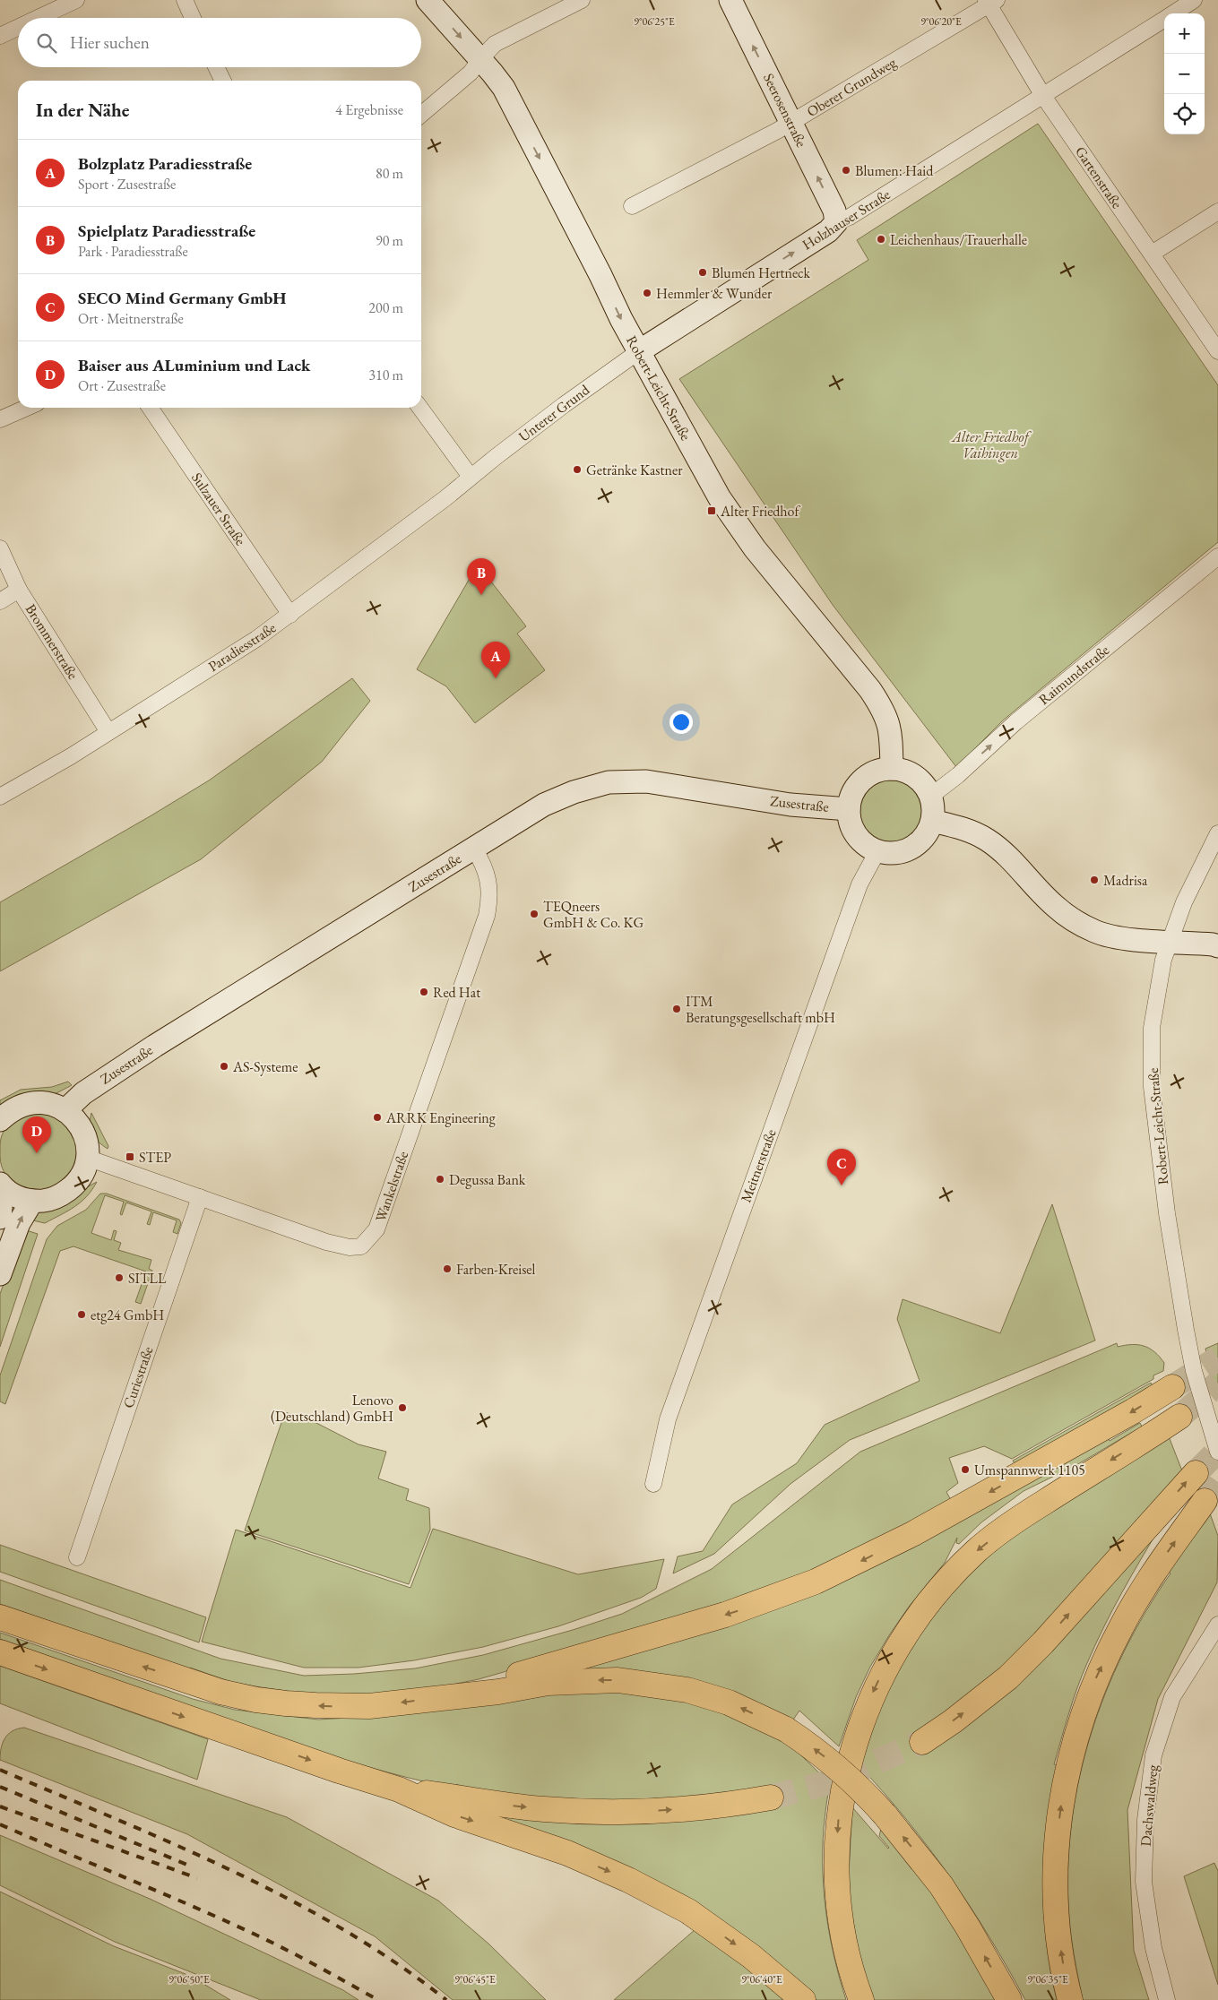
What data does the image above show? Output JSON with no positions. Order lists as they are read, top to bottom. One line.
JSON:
{"streets":{"street":["Oberer Grundweg","Seerosenstraße","Gartenstraße","Holzhauser Straße","Robert-Leicht-Straße","Unterer Grund","Sulzauer Straße","Brommerstraße","Paradiesstraße","Raimundstraße","Zusestraße","Meitnerstraße","Wankelstraße","Curiestraße","Dachswaldweg"]},"crossings":[["Oberer Grundweg","Seerosenstraße"],["Oberer Grundweg","Gartenstraße"],["Seerosenstraße","Holzhauser Straße"],["Gartenstraße","Holzhauser Straße"],["Holzhauser Straße","Robert-Leicht-Straße"],["Holzhauser Straße","Unterer Grund"],["Robert-Leicht-Straße","Unterer Grund"],["Robert-Leicht-Straße","Raimundstraße"],["Robert-Leicht-Straße","Zusestraße"],["Robert-Leicht-Straße","Meitnerstraße"],["Unterer Grund","Paradiesstraße"],["Sulzauer Straße","Paradiesstraße"],["Brommerstraße","Paradiesstraße"],["Raimundstraße","Zusestraße"],["Raimundstraße","Meitnerstraße"],["Zusestraße","Meitnerstraße"],["Zusestraße","Wankelstraße"],["Wankelstraße","Curiestraße"]],"one_way":["Seerosenstraße","Holzhauser Straße","Raimundstraße"],"parks":["Alter Friedhof Vaihingen"],"places":{"other":["Blumen: Haid","Leichenhaus/Trauerhalle","Blumen Hertneck","Hemmler & Wunder","Getränke Kastner","Madrisa","TEQneers GmbH & Co. KG","Red Hat","ITM Beratungsgesellschaft mbH","AS-Systeme","ARRK Engineering","Degussa Bank","Farben-Kreisel","SITLL","etg24 GmbH","Lenovo (Deutschland) GmbH","Umspannwerk 1105"],"transit":["Alter Friedhof","STEP"]},"page":{"map_buttons":["+","−"],"search":"Hier suchen","heading":["In der Nähe","4 Ergebnisse"],"list":[{"mark":"A","name":"Bolzplatz Paradiesstraße","note":"Sport · Zusestraße","value":"80 m"},{"mark":"B","name":"Spielplatz Paradiesstraße","note":"Park · Paradiesstraße","value":"90 m"},{"mark":"C","name":"SECO Mind Germany GmbH","note":"Ort · Meitnerstraße","value":"200 m"},{"mark":"D","name":"Baiser aus ALuminium und Lack","note":"Ort · Zusestraße","value":"310 m"}],"pins":["B","A","D","C"]},"coordinates":["9°06'25\"E","9°06'20\"E","9°06'50\"E","9°06'45\"E","9°06'40\"E","9°06'35\"E"]}
